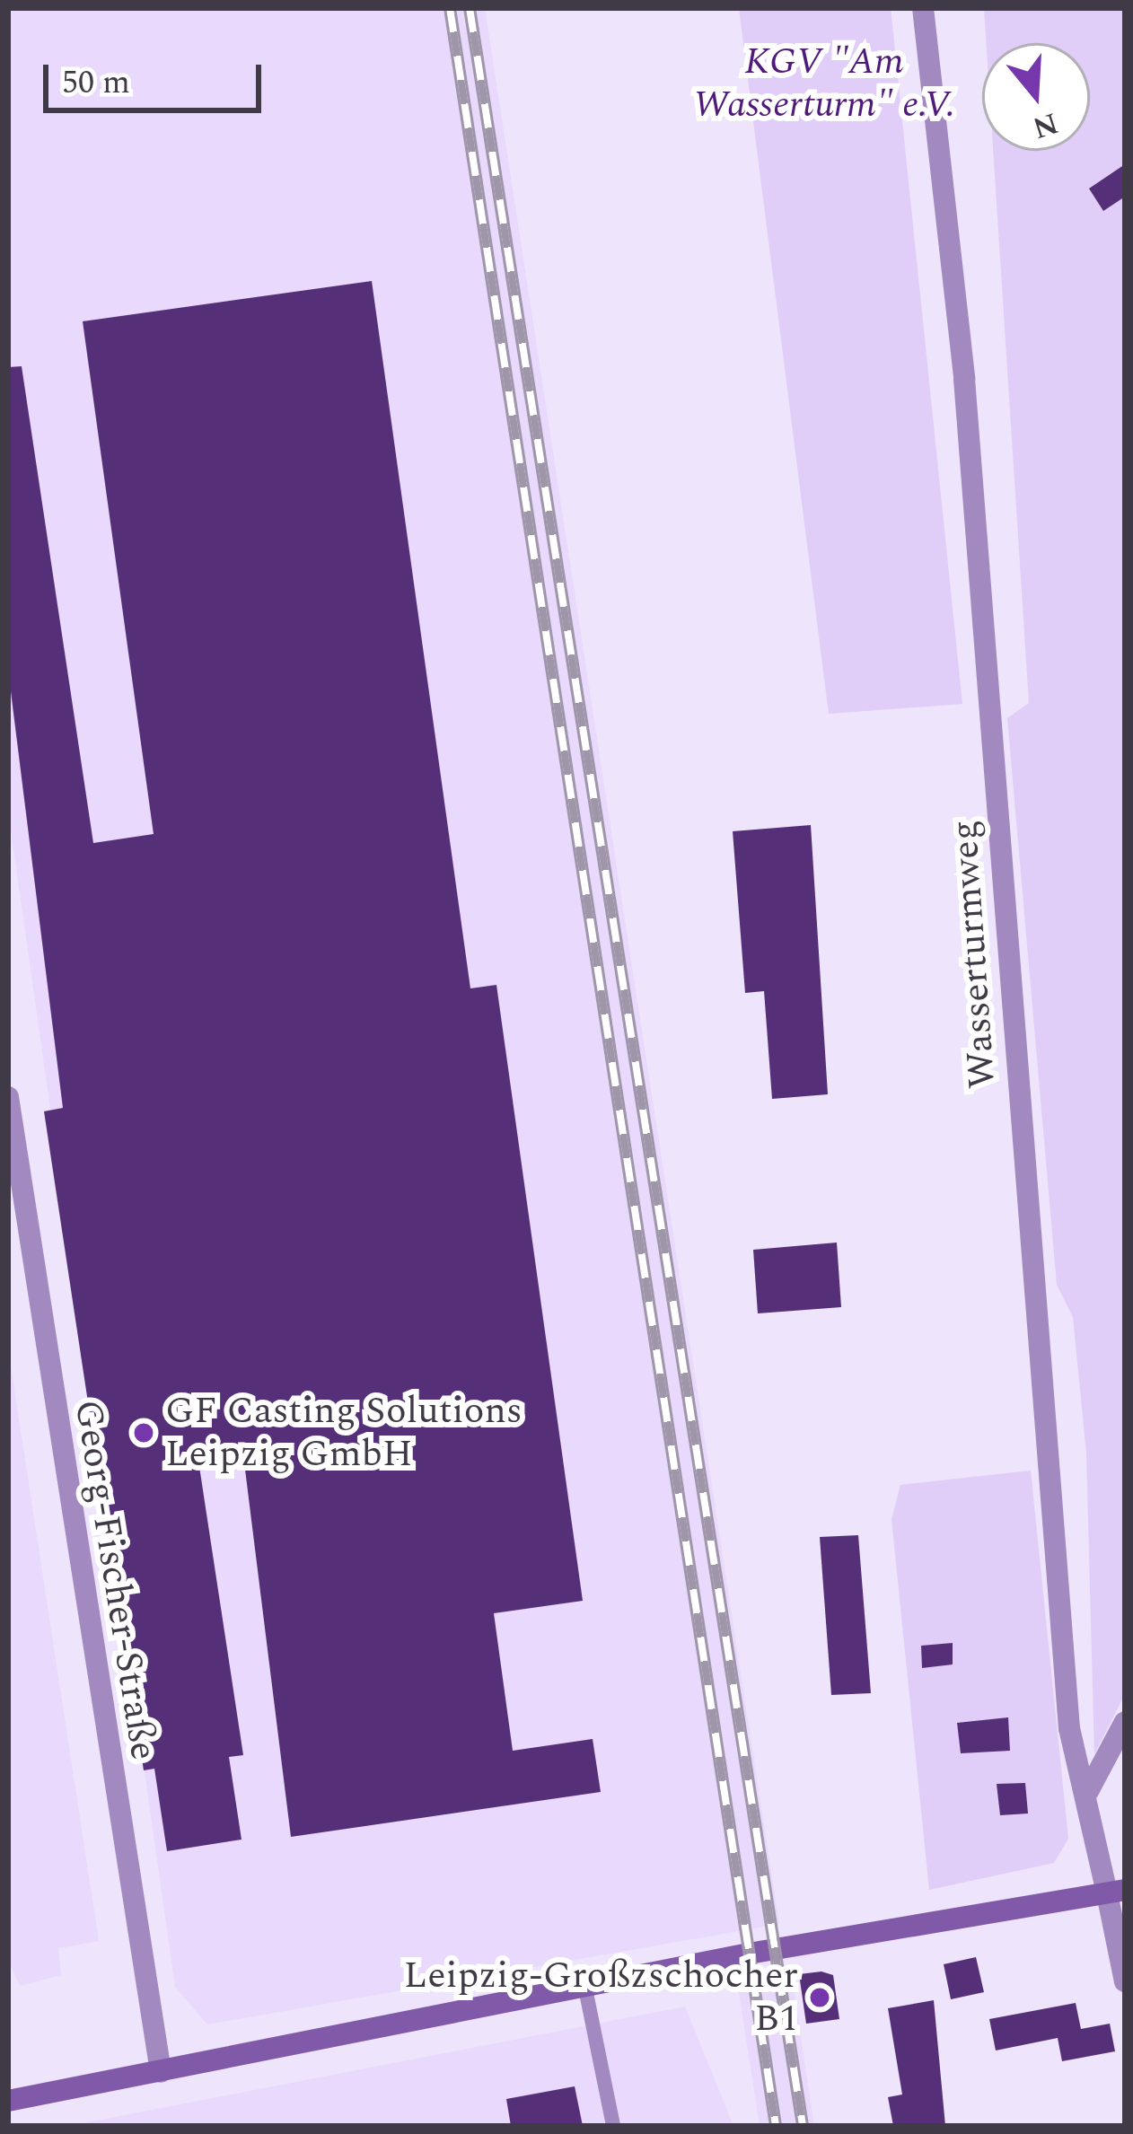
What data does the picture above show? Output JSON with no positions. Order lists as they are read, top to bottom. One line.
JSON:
{"streets":{"street":["Wasserturmweg","Georg-Fischer-Straße"]},"parks":["KGV \"Am Wasserturm\" e.V."],"places":["GF Casting Solutions Leipzig GmbH","Leipzig-Großzschocher B1"],"scale_bar":"50 m","north":"bottom"}
